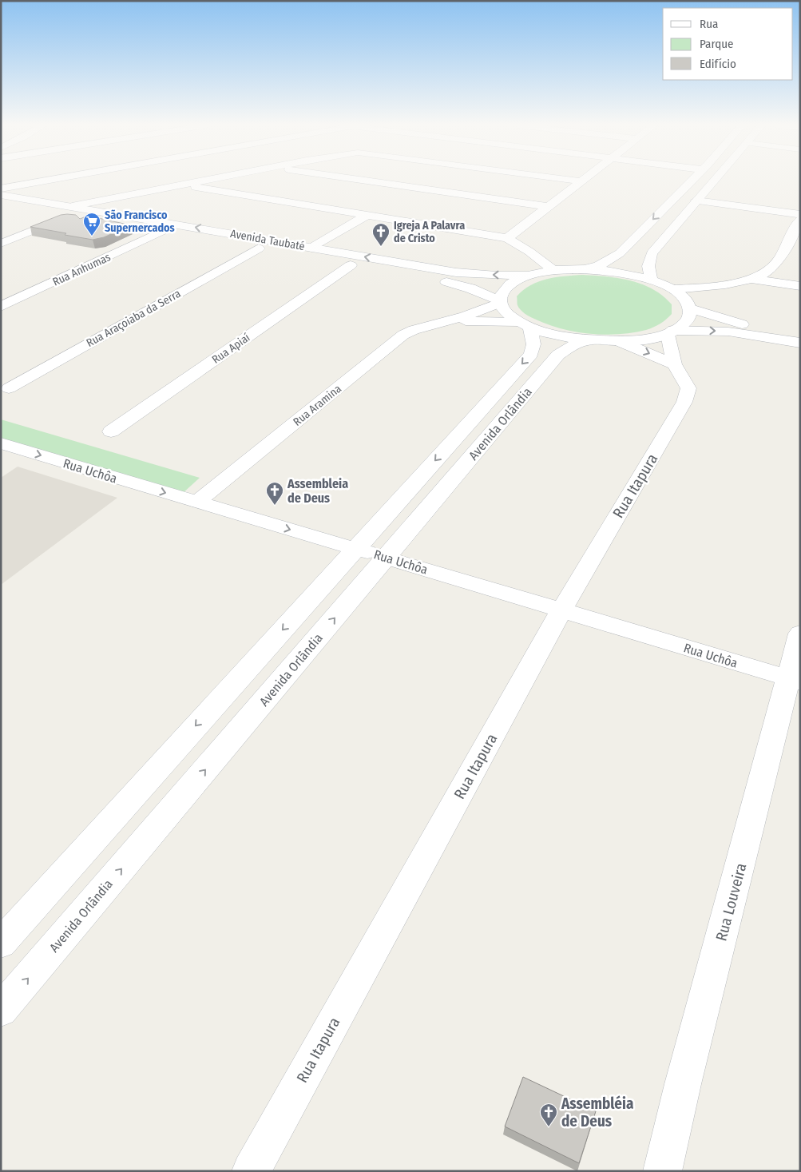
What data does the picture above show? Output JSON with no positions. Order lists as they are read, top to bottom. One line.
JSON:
{"streets":{"street":["Avenida Taubaté","Rua Anhumas","Rua Araçoiaba da Serra","Rua Apiaí","Rua Aramina","Avenida Orlândia","Rua Uchôa","Rua Itapura","Rua Louveira"]},"crossings":[["Avenida Taubaté","Rua Anhumas"],["Avenida Taubaté","Rua Araçoiaba da Serra"],["Avenida Taubaté","Rua Apiaí"],["Avenida Taubaté","Rua Aramina"],["Rua Aramina","Avenida Orlândia"],["Rua Aramina","Rua Uchôa"],["Avenida Orlândia","Rua Uchôa"],["Rua Uchôa","Rua Itapura"],["Rua Uchôa","Rua Louveira"]],"one_way":["Rua Uchôa"],"places":{"supermarket":["São Francisco Supernercados"],"church":["Igreja A Palavra de Cristo","Assembleia de Deus","Assembléia de Deus"]},"legend":["Rua","Parque","Edifício"]}
